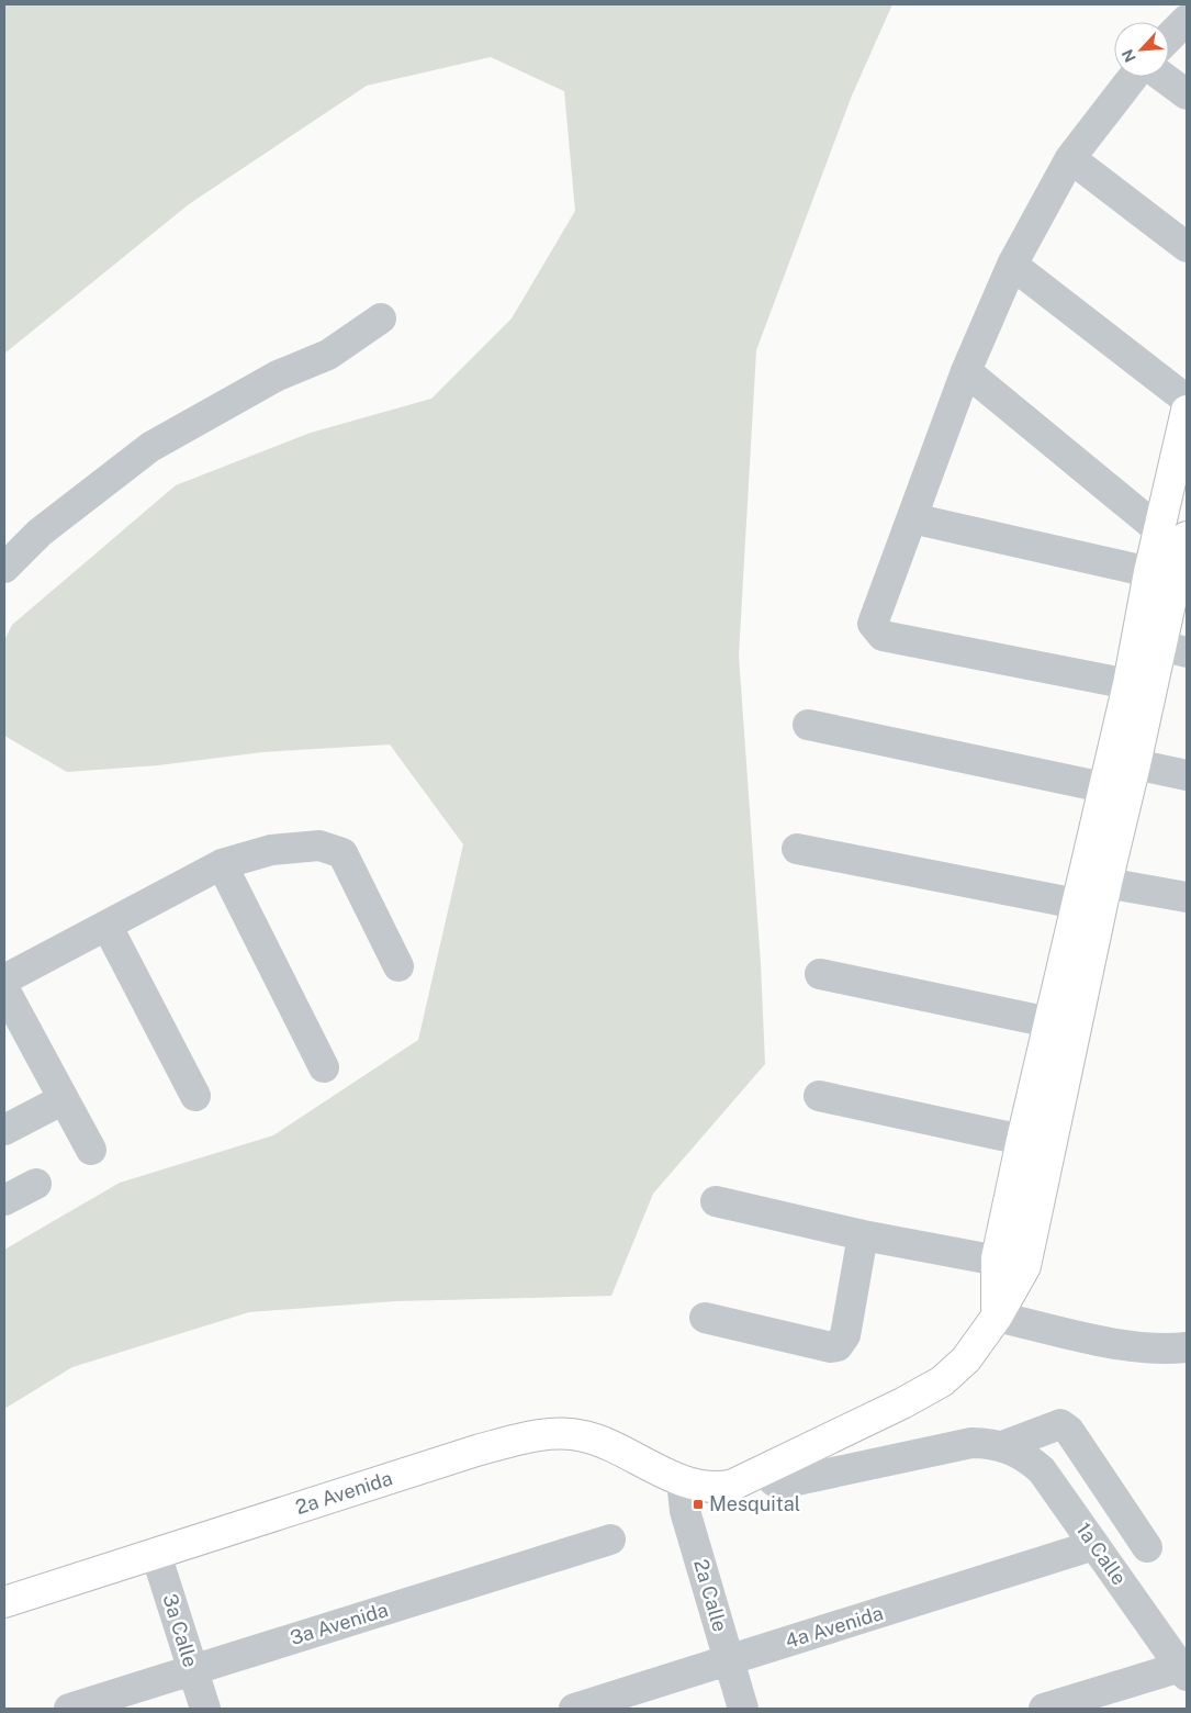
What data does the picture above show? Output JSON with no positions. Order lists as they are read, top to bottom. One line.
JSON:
{"streets":{"main road":["2a Avenida"],"street":["1a Calle","2a Calle","3a Avenida","4a Avenida","3a Calle"]},"crossings":[["2a Avenida","2a Calle"],["2a Avenida","3a Calle"],["1a Calle","4a Avenida"],["2a Calle","4a Avenida"],["3a Avenida","3a Calle"]],"places":{"transit":["Mesquital"]},"north":"bottom left"}
